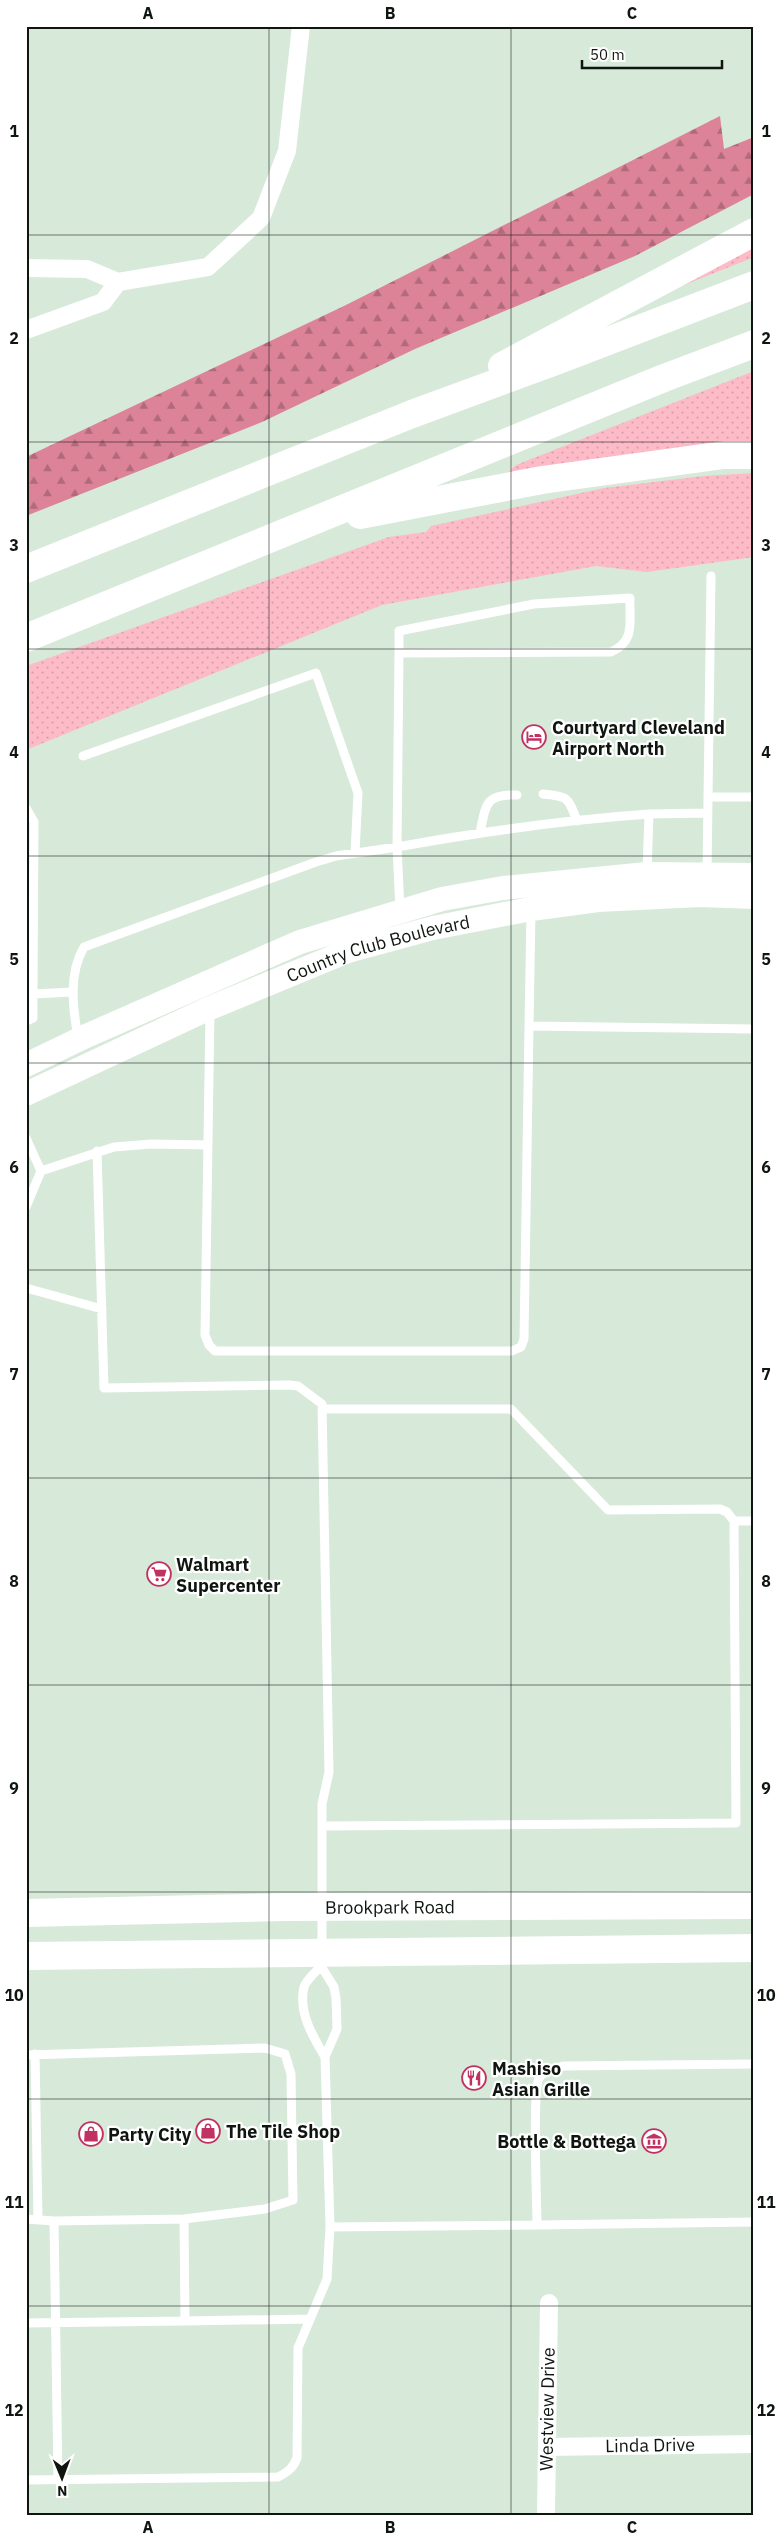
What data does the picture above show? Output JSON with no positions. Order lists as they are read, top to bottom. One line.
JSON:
{"streets":{"main road":["Brookpark Road"],"street":["Country Club Boulevard","Westview Drive","Linda Drive"]},"crossings":[["Westview Drive","Linda Drive"]],"places":{"hotel":["Courtyard Cleveland Airport North"],"supermarket":["Walmart Supercenter"],"restaurant":["Mashiso Asian Grille"],"shop":["The Tile Shop","Party City"],"museum":["Bottle & Bottega"]},"scale_bar":"50 m","north":"bottom","grid":{"columns":["A","B","C"],"rows":["1","2","3","4","5","6","7","8","9","10","11","12"]}}
